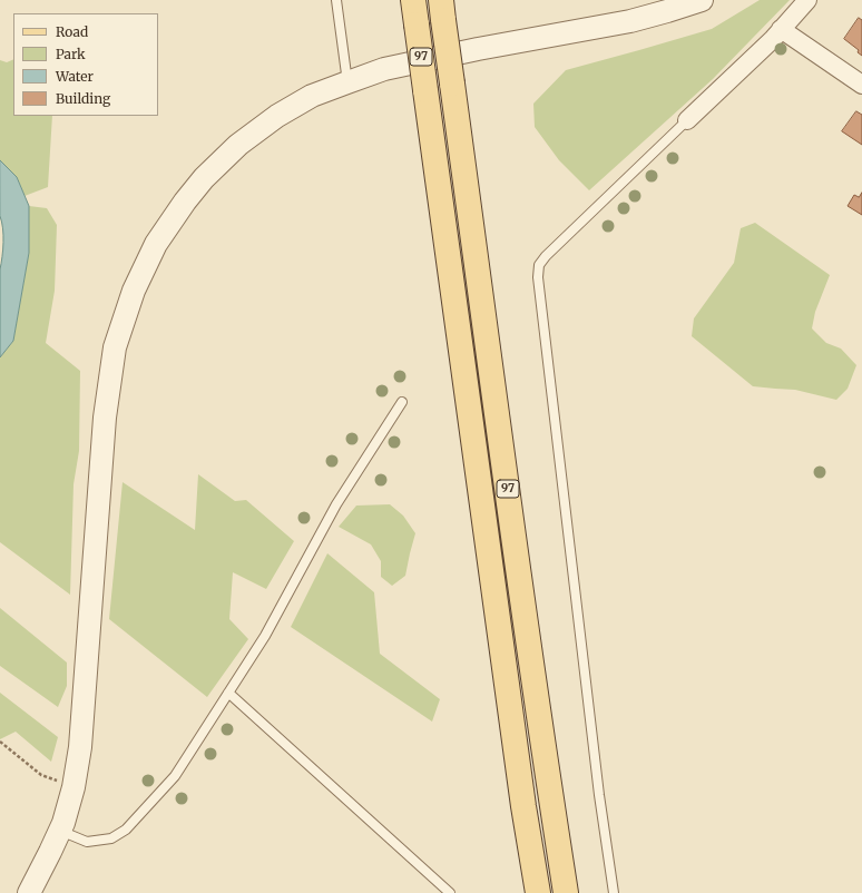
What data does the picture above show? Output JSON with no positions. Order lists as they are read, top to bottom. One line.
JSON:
{"streets":{"main road":["97"]},"legend":["Road","Park","Water","Building"]}
